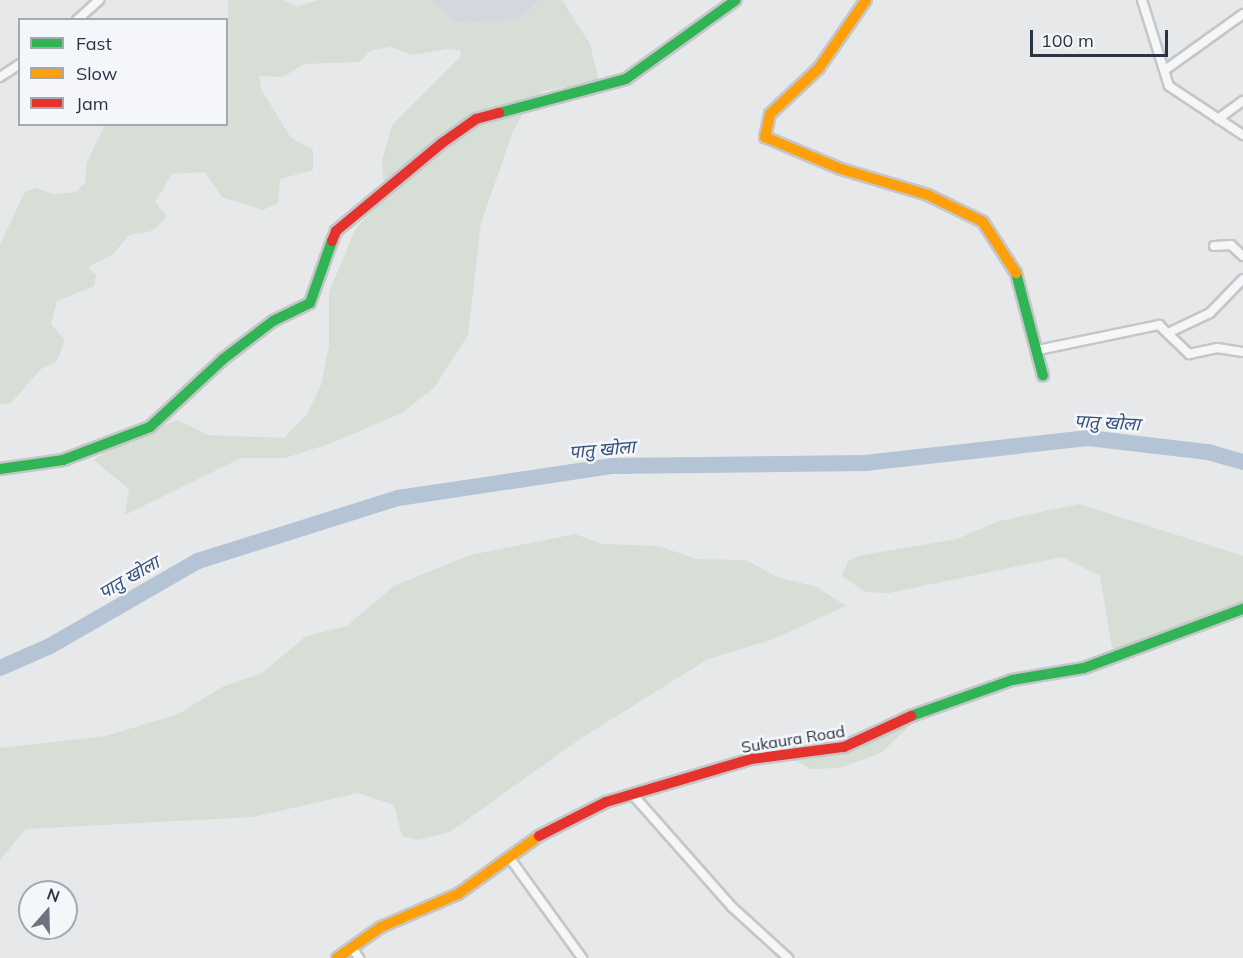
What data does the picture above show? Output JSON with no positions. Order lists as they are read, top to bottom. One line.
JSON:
{"streets":{"street":["Sukaura Road"]},"water":["पातु खोला"],"legend":["Fast","Slow","Jam"],"scale_bar":"100 m","north":"top"}
